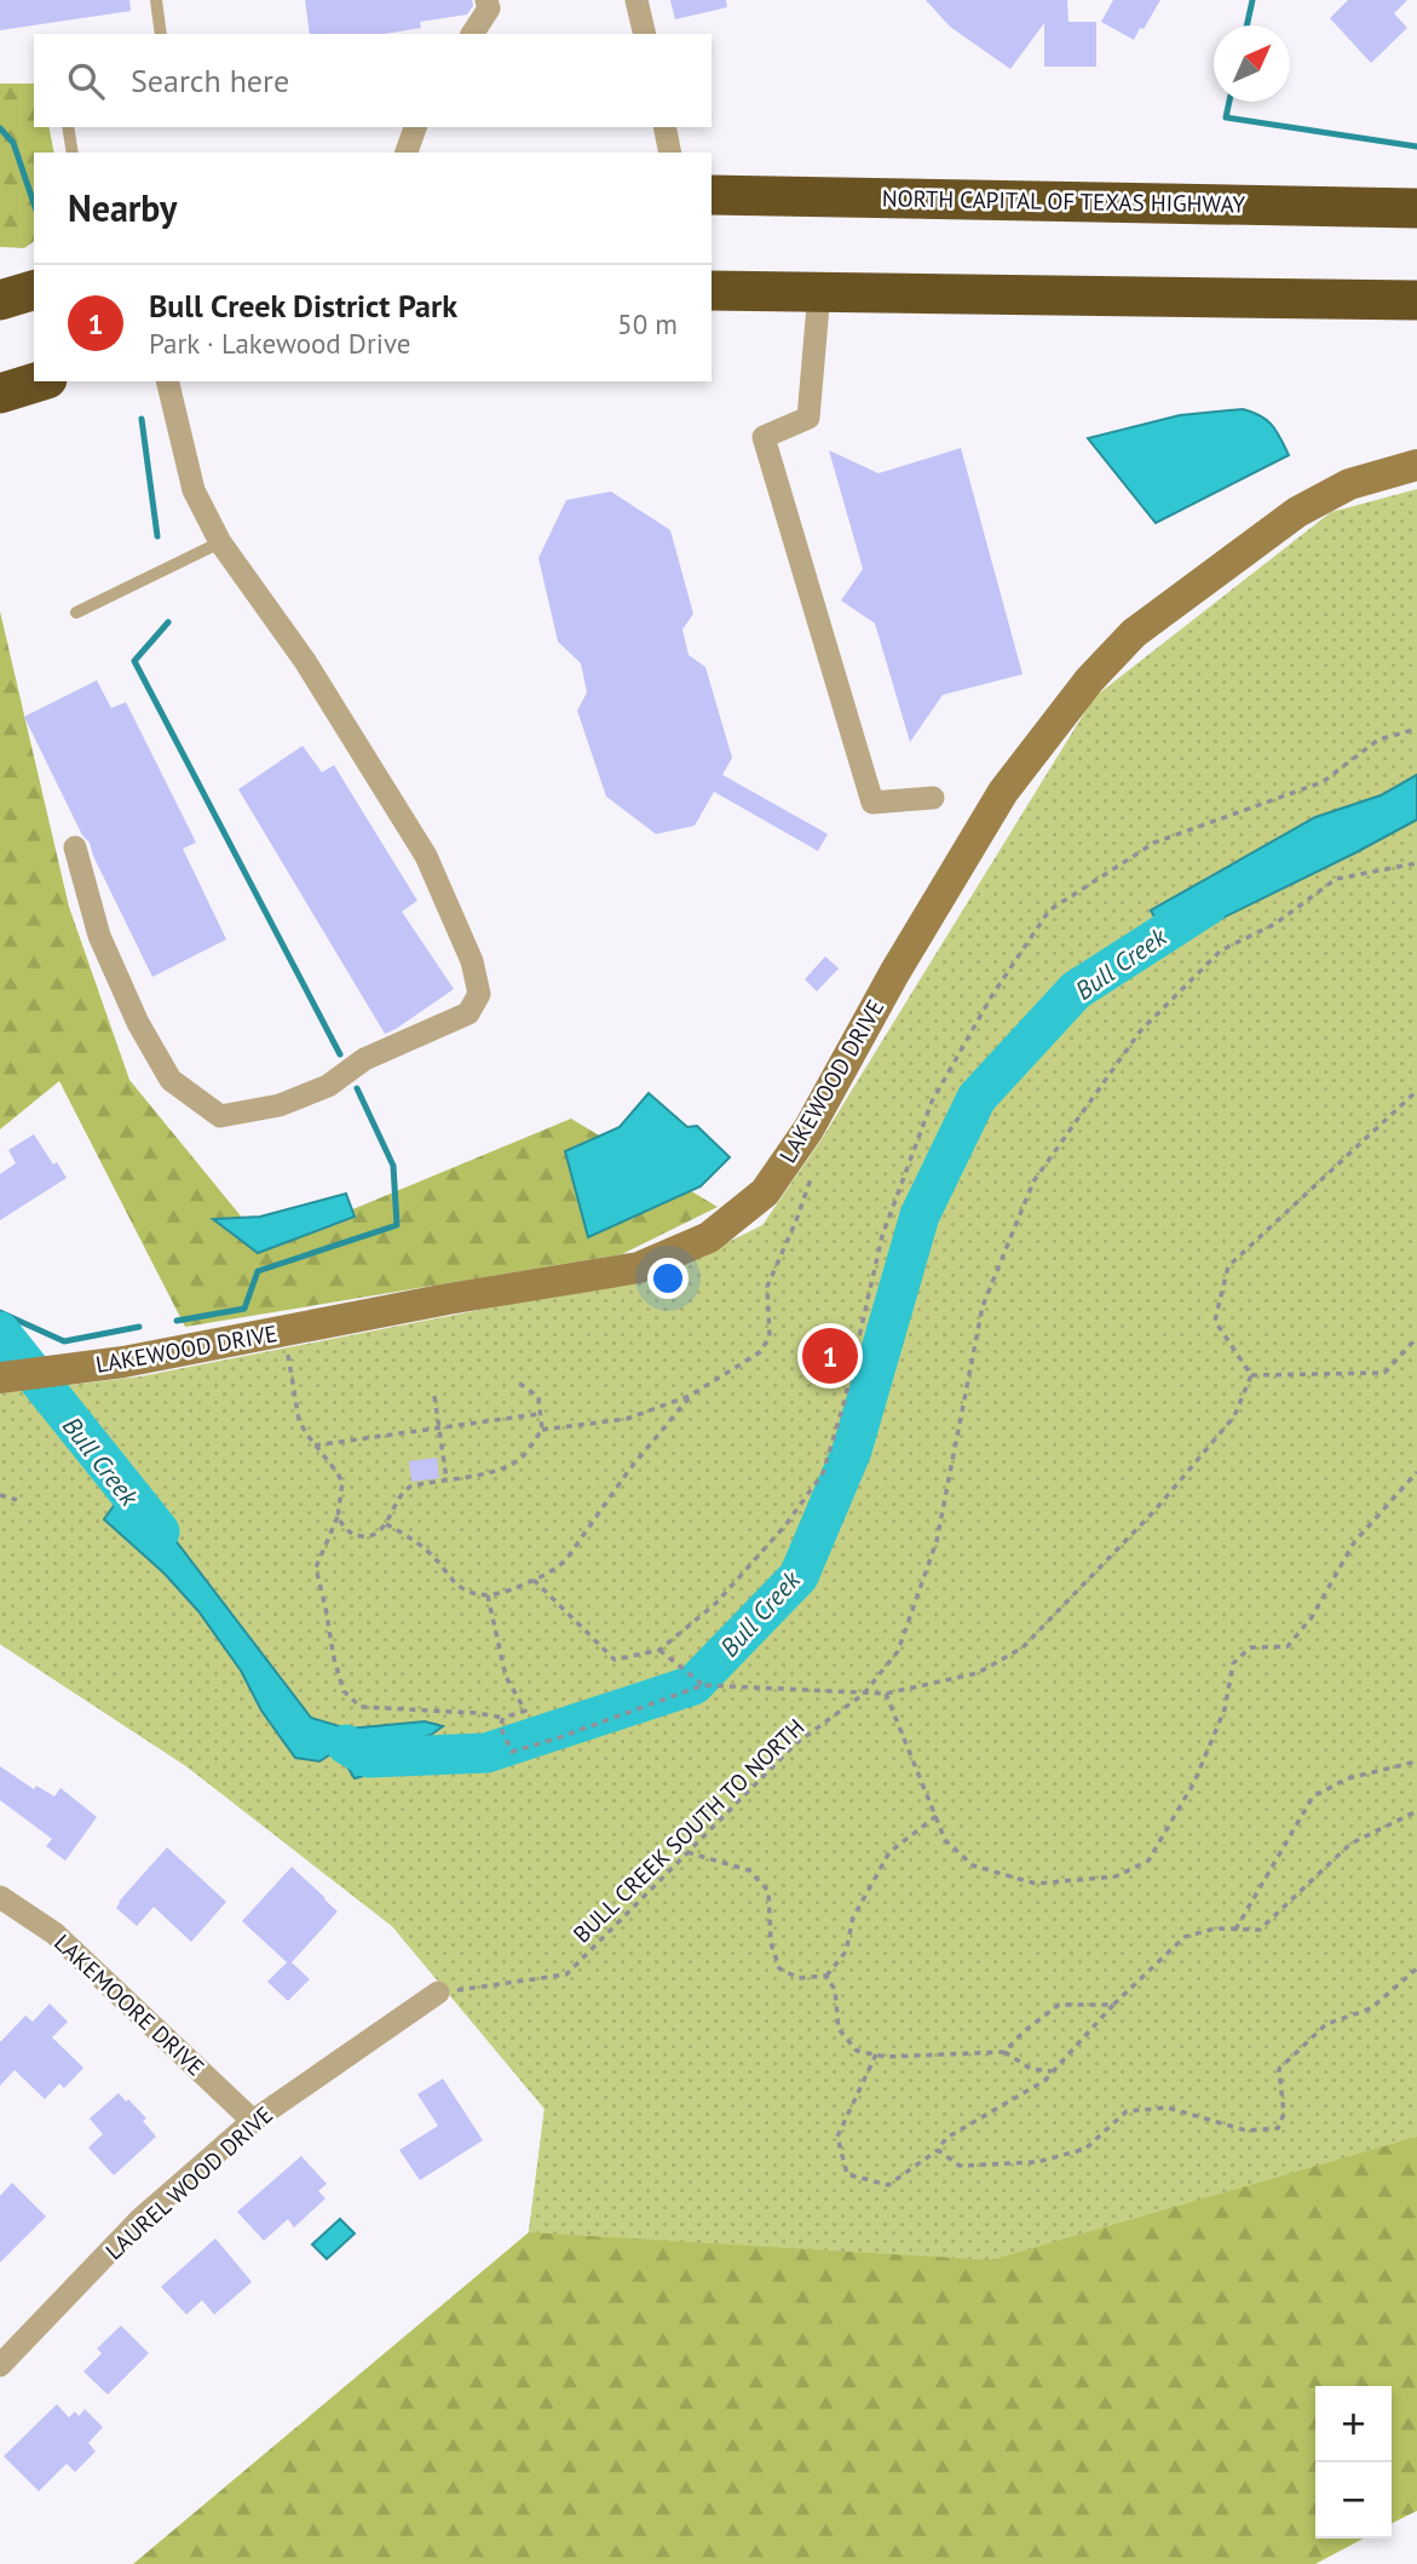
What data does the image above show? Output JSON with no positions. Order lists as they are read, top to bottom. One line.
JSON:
{"streets":{"highway":["NORTH CAPITAL OF TEXAS HIGHWAY"],"street":["LAKEWOOD DRIVE","LAKEMOORE DRIVE","LAUREL WOOD DRIVE"],"path":["BULL CREEK SOUTH TO NORTH"]},"crossings":[["BULL CREEK SOUTH TO NORTH","LAUREL WOOD DRIVE"],["LAKEMOORE DRIVE","LAUREL WOOD DRIVE"]],"water":["Bull Creek"],"north":"top right","page":{"search":"Search here","heading":"Nearby","list":[{"mark":"1","name":"Bull Creek District Park","note":"Park · Lakewood Drive","value":"50 m"}],"pins":"1","map_buttons":["+","−"]}}
